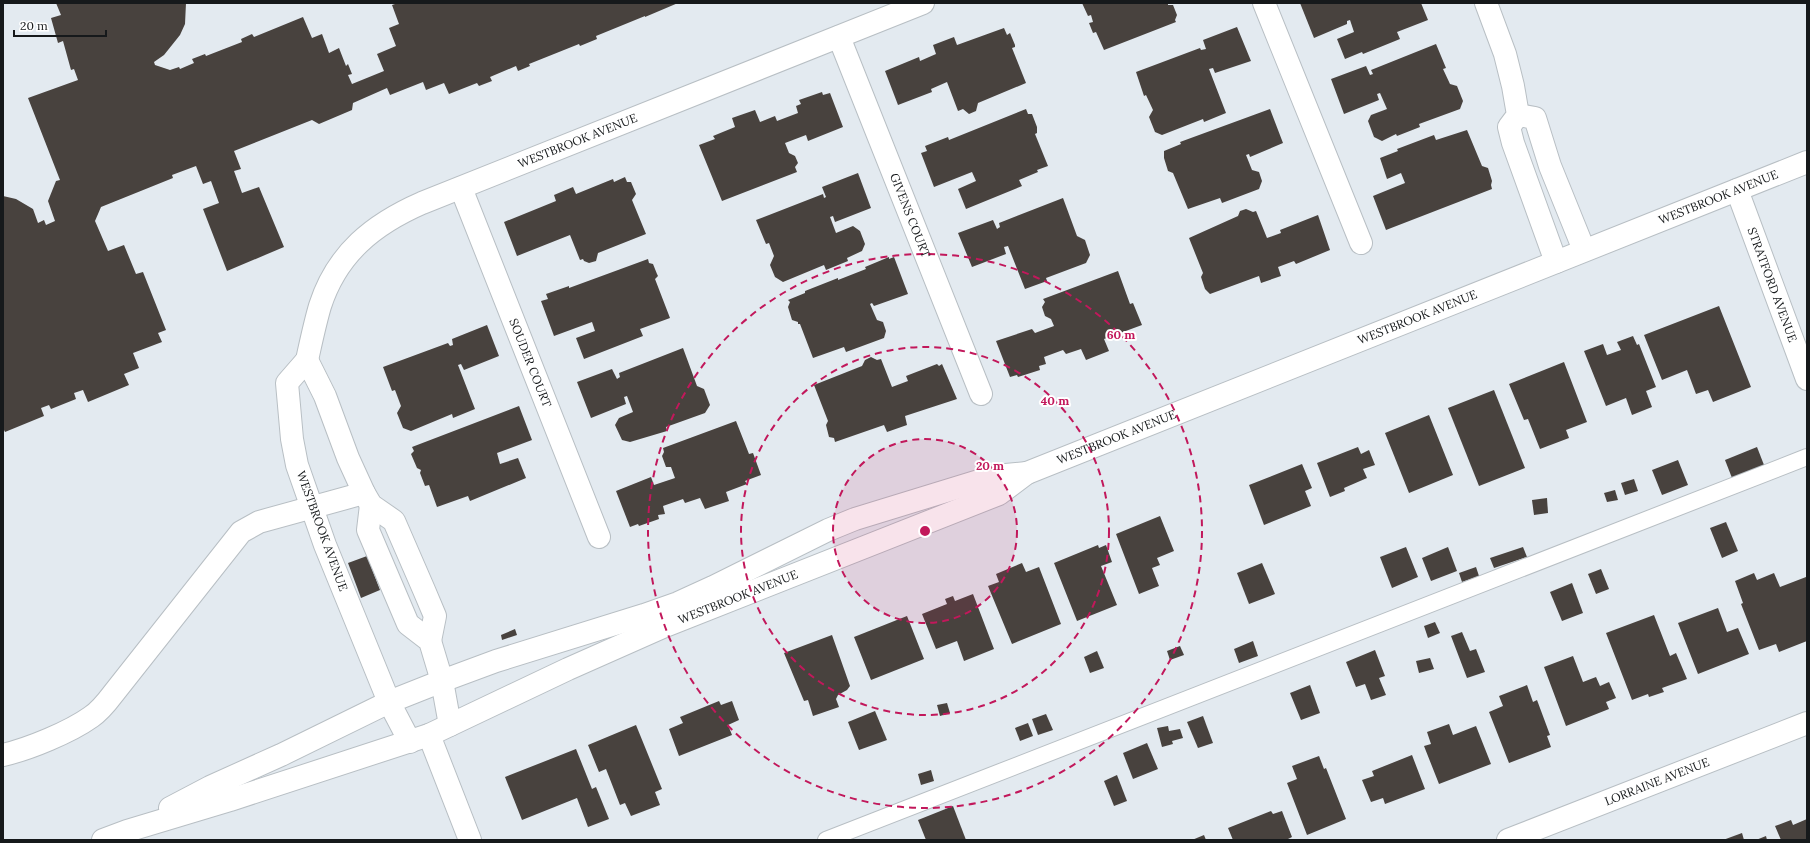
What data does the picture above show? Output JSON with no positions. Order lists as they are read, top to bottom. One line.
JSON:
{"streets":{"street":["WESTBROOK AVENUE","GIVENS COURT","STRATFORD AVENUE","SOUDER COURT","LORRAINE AVENUE"]},"crossings":[["WESTBROOK AVENUE","GIVENS COURT"],["WESTBROOK AVENUE","STRATFORD AVENUE"],["WESTBROOK AVENUE","SOUDER COURT"]],"scale_bar":"20 m","rings":["60 m","40 m","20 m"]}
